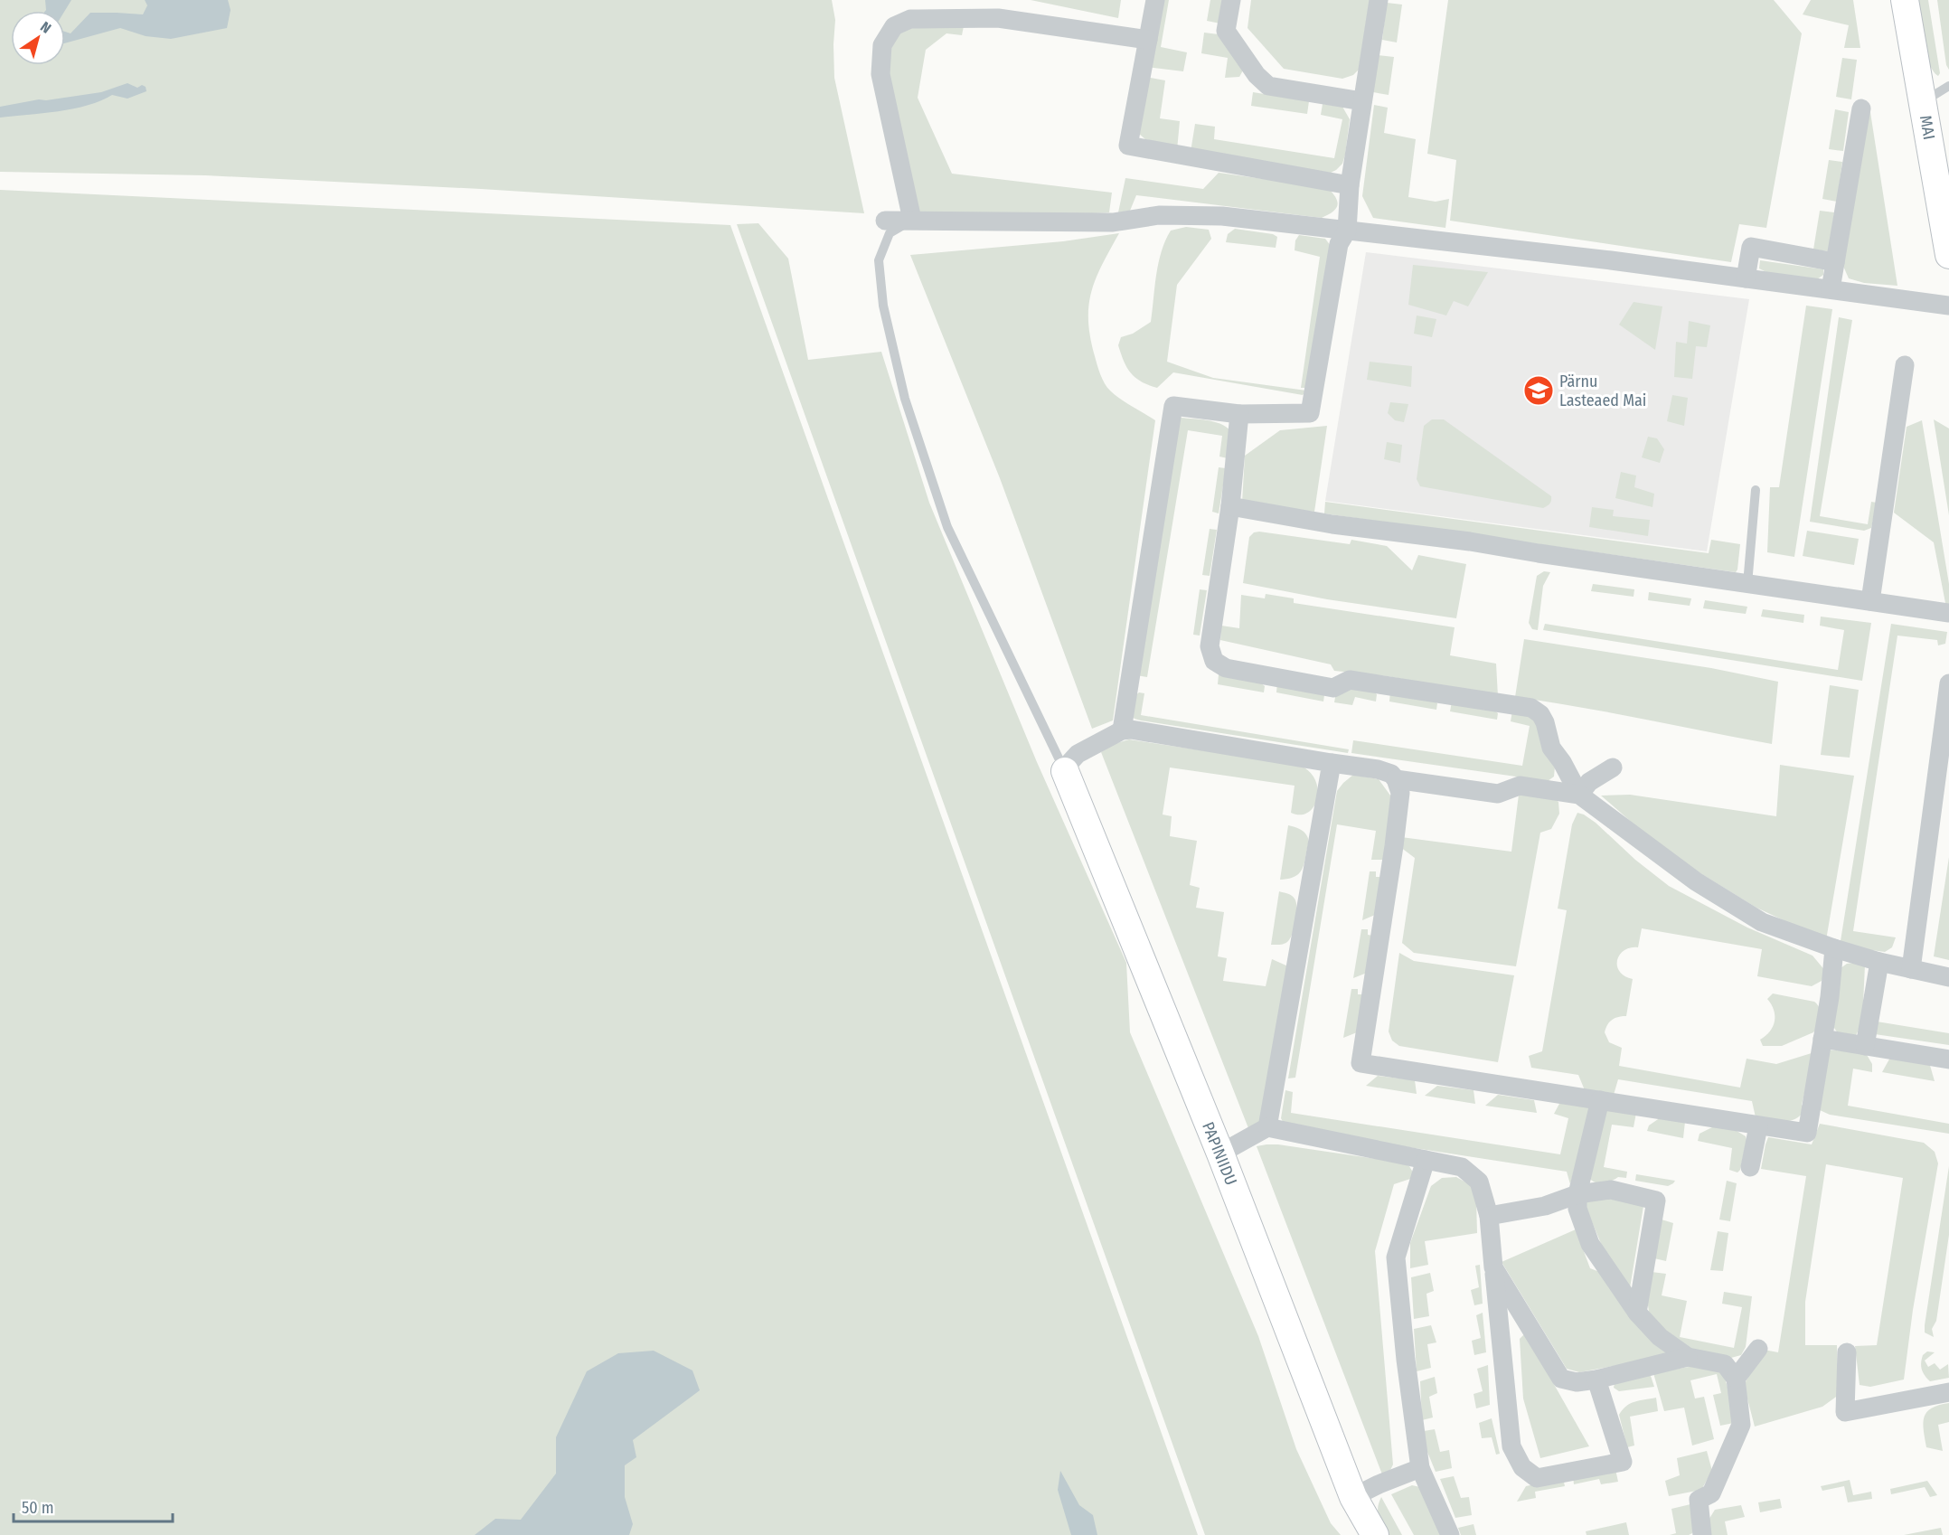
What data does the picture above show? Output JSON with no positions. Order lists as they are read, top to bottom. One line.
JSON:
{"streets":{"street":["MAI","PAPINIIDU"]},"places":{"school or university":["Pärnu Lasteaed Mai"]},"scale_bar":"50 m","north":"top right"}
